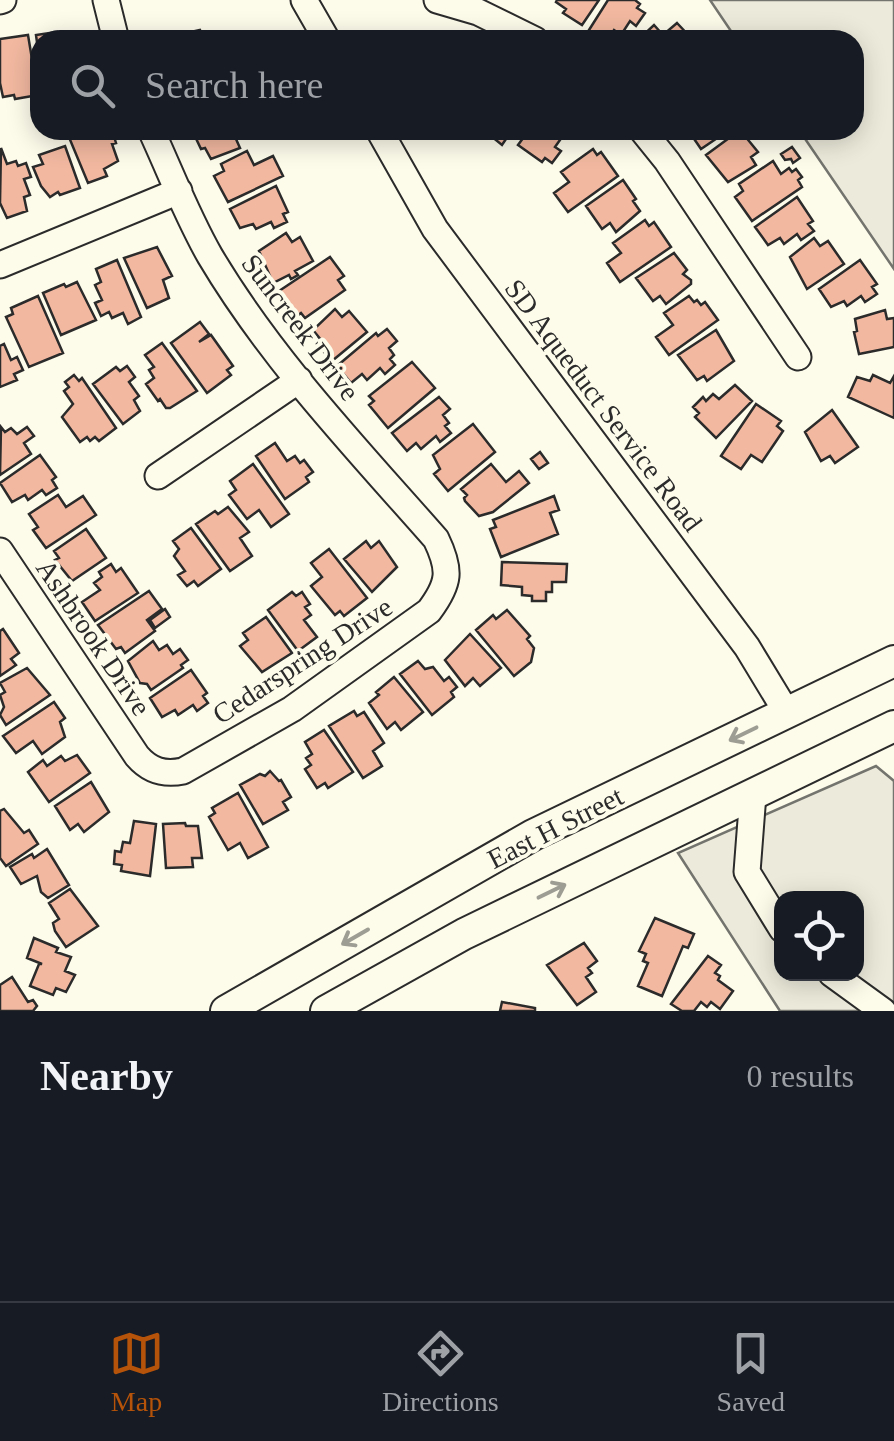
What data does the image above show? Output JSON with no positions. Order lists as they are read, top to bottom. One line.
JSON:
{"streets":{"main road":["East H Street"],"street":["Suncreek Drive","SD Aqueduct Service Road","Ashbrook Drive","Cedarspring Drive"]},"crossings":[["Suncreek Drive","Cedarspring Drive"],["SD Aqueduct Service Road","East H Street"],["Ashbrook Drive","Cedarspring Drive"]],"page":{"search":"Search here","heading":["Nearby","0 results"],"nav":["Map","Directions","Saved"]}}
